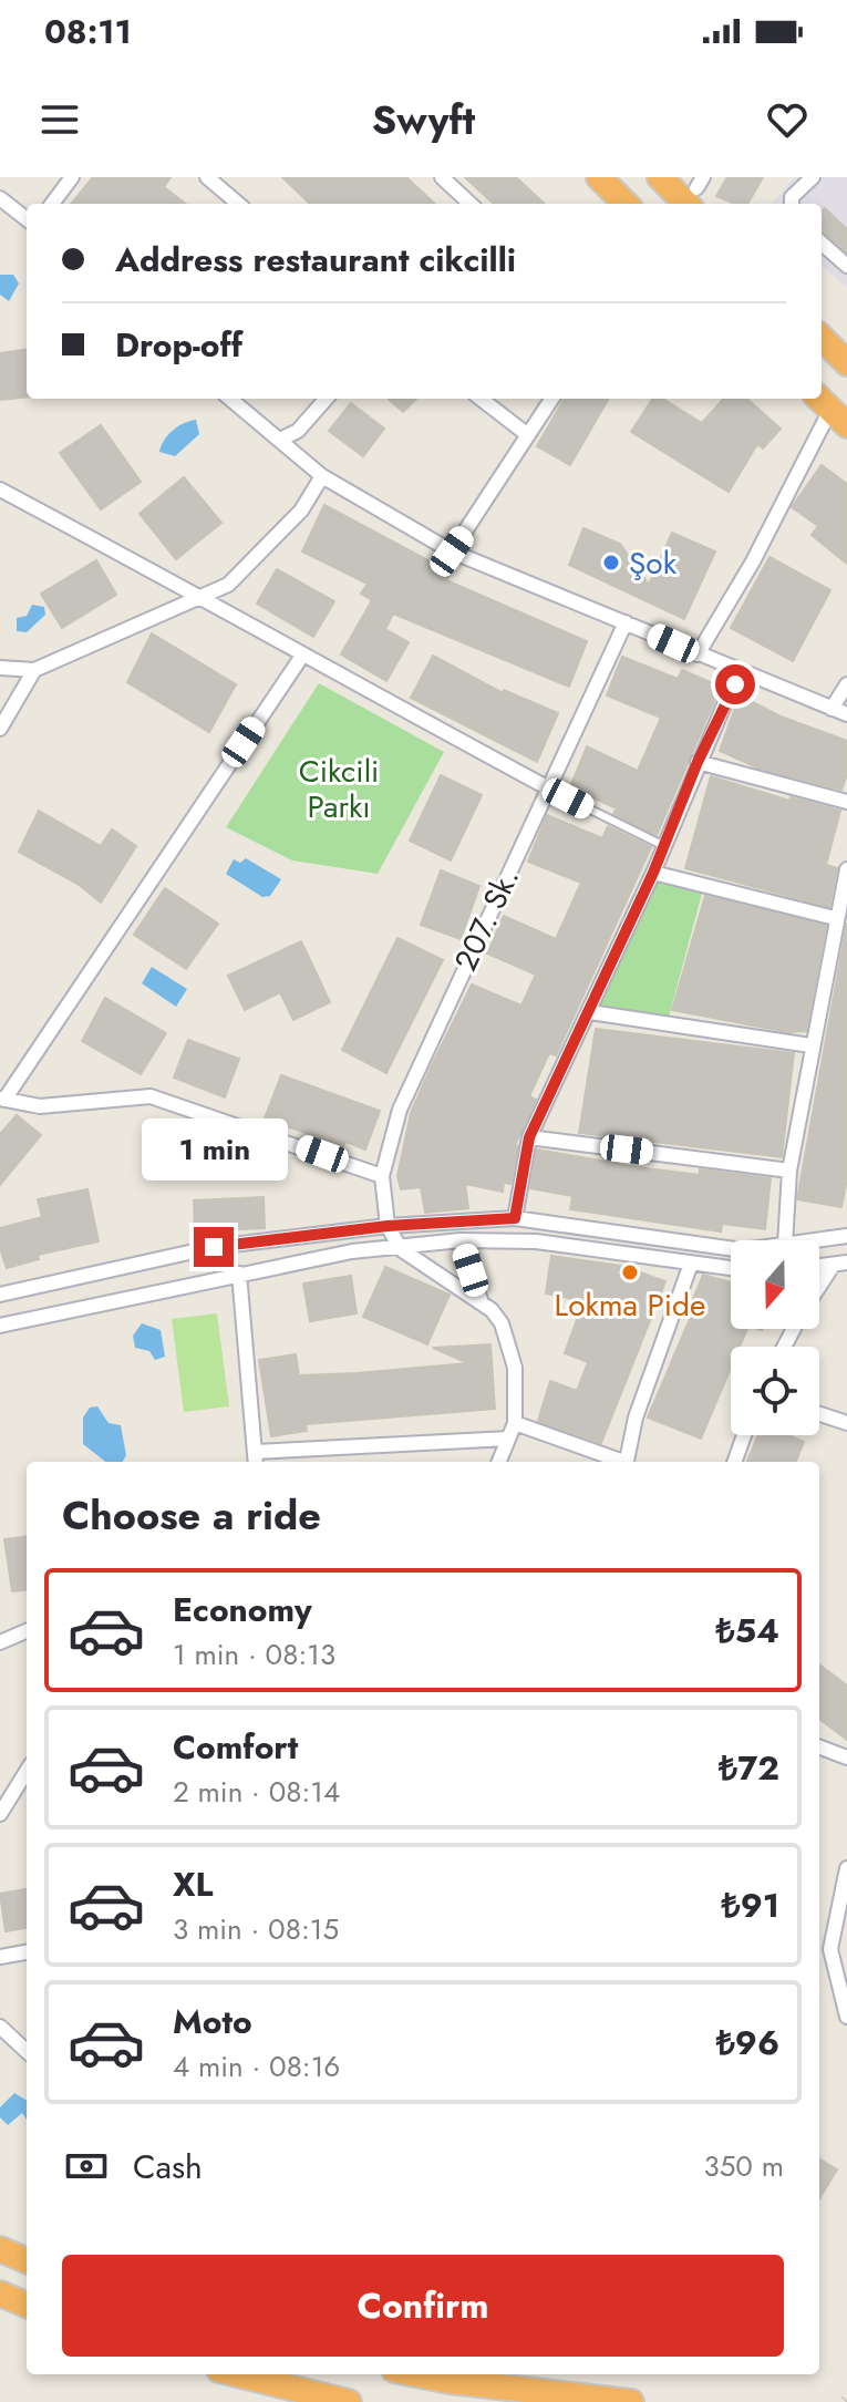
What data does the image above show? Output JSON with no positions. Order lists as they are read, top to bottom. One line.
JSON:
{"streets":{"street":["207. Sk."]},"parks":["Cikcili Parkı"],"places":["Şok","Lokma Pide"],"north":"bottom","page":{"status":"08:11","header":"Swyft","banner":["Address restaurant cikcilli","Drop-off"],"bubble":"1 min","heading":"Choose a ride","list":[{"name":"Economy","note":"1 min · 08:13","value":"₺54"},{"name":"Comfort","note":"2 min · 08:14","value":"₺72"},{"name":"XL","note":"3 min · 08:15","value":"₺91"},{"name":"Moto","note":"4 min · 08:16","value":"₺96"}],"pay":["Cash","350 m"],"buttons":"Confirm"}}
